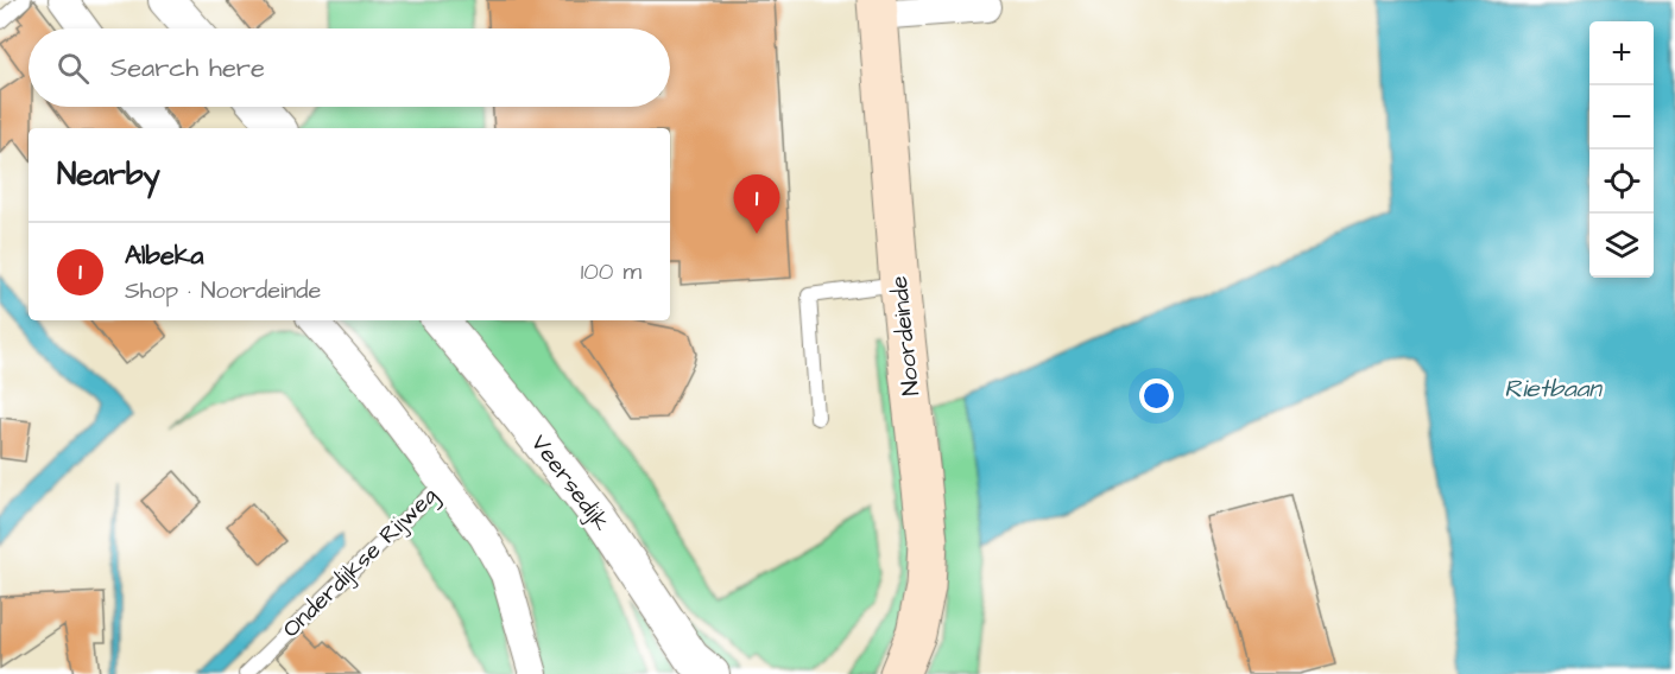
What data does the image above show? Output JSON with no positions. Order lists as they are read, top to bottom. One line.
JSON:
{"streets":{"main road":["Noordeinde"],"street":["Veersedijk","Onderdijkse Rijweg"]},"water":["Rietbaan"],"page":{"map_buttons":["+","−"],"search":"Search here","heading":"Nearby","pins":"1","list":[{"mark":"1","name":"Albeka","note":"Shop · Noordeinde","value":"100 m"}]}}
